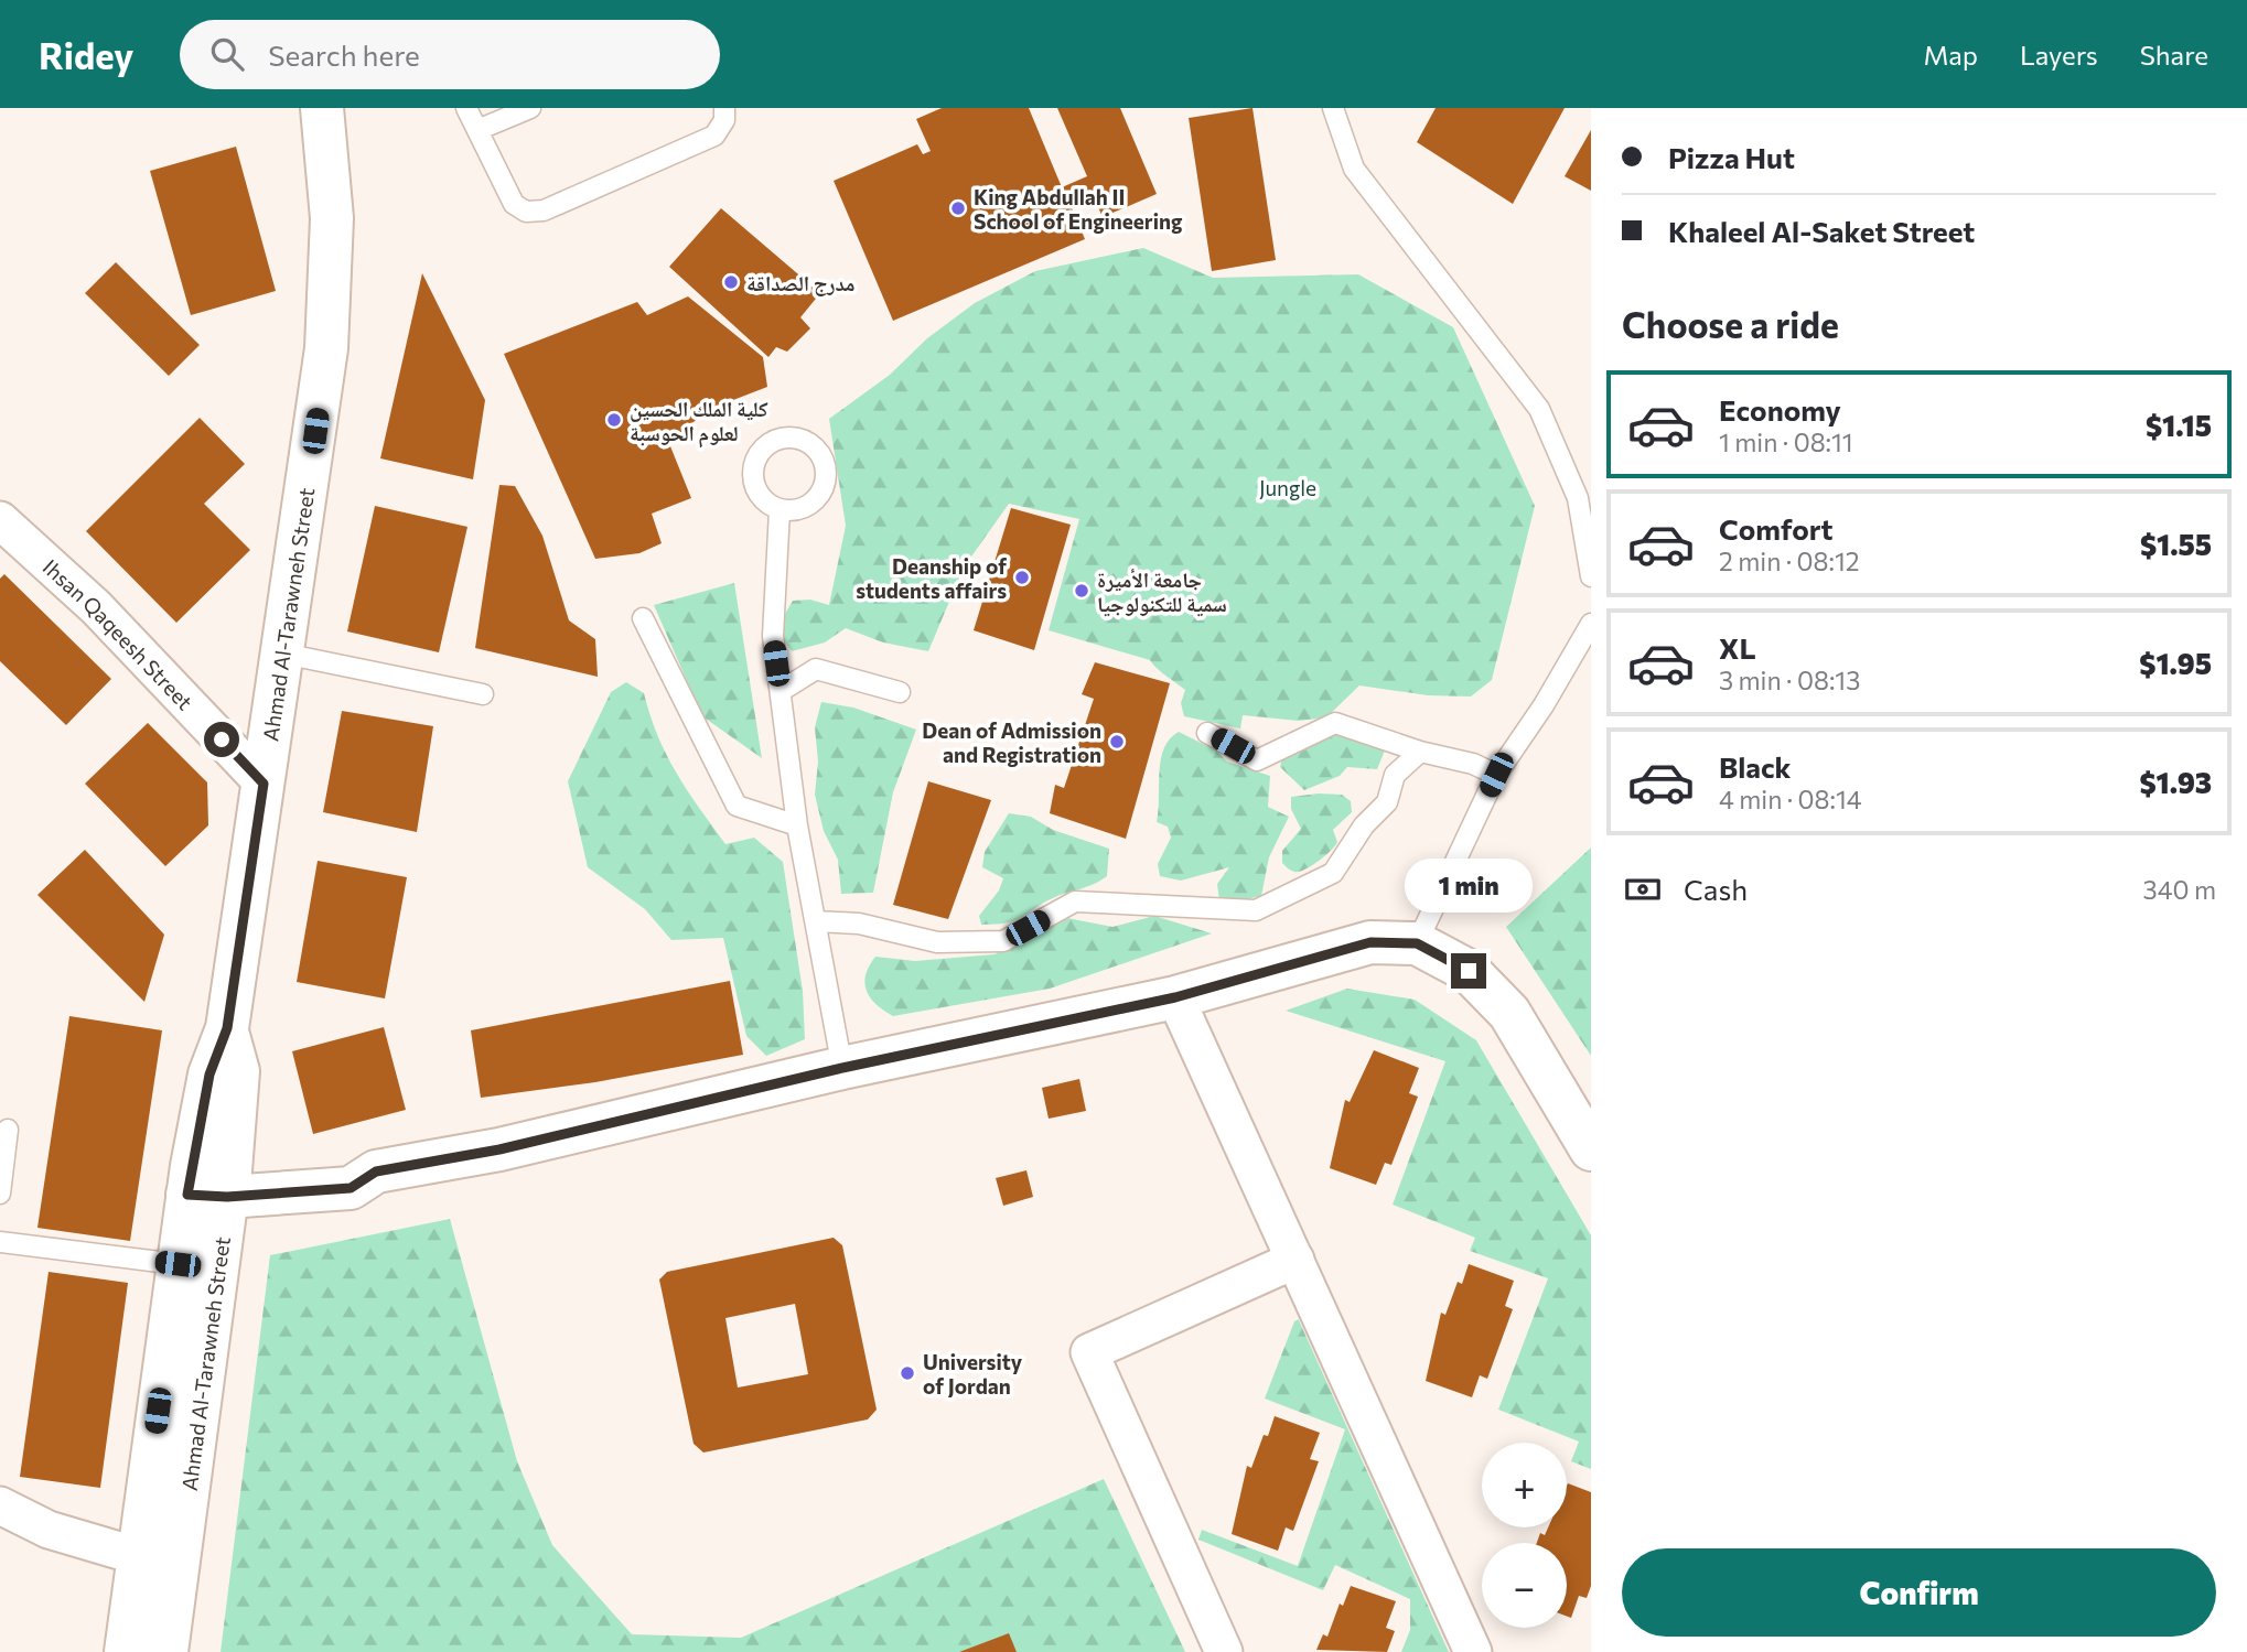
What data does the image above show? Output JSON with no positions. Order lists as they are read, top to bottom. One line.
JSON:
{"streets":{"street":["Ahmad Al-Tarawneh Street","Ihsan Qaqeesh Street"]},"crossings":[["Ahmad Al-Tarawneh Street","Ihsan Qaqeesh Street"]],"parks":["Jungle"],"places":["King Abdullah II School of Engineering","مدرج الصداقة","كلية الملك الحسين لعلوم الحوسبة","Deanship of students affairs","جامعة الأميرة سمية للتكنولوجيا","Dean of Admission and Registration","University of Jordan"],"page":{"header":"Ridey","search":"Search here","nav":["Map","Layers","Share"],"banner":["Pizza Hut","Khaleel Al-Saket Street"],"heading":"Choose a ride","list":[{"name":"Economy","note":"1 min · 08:11","value":"$1.15"},{"name":"Comfort","note":"2 min · 08:12","value":"$1.55"},{"name":"XL","note":"3 min · 08:13","value":"$1.95"},{"name":"Black","note":"4 min · 08:14","value":"$1.93"}],"pay":["Cash","340 m"],"bubble":"1 min","map_buttons":["+","−"],"buttons":"Confirm"}}
